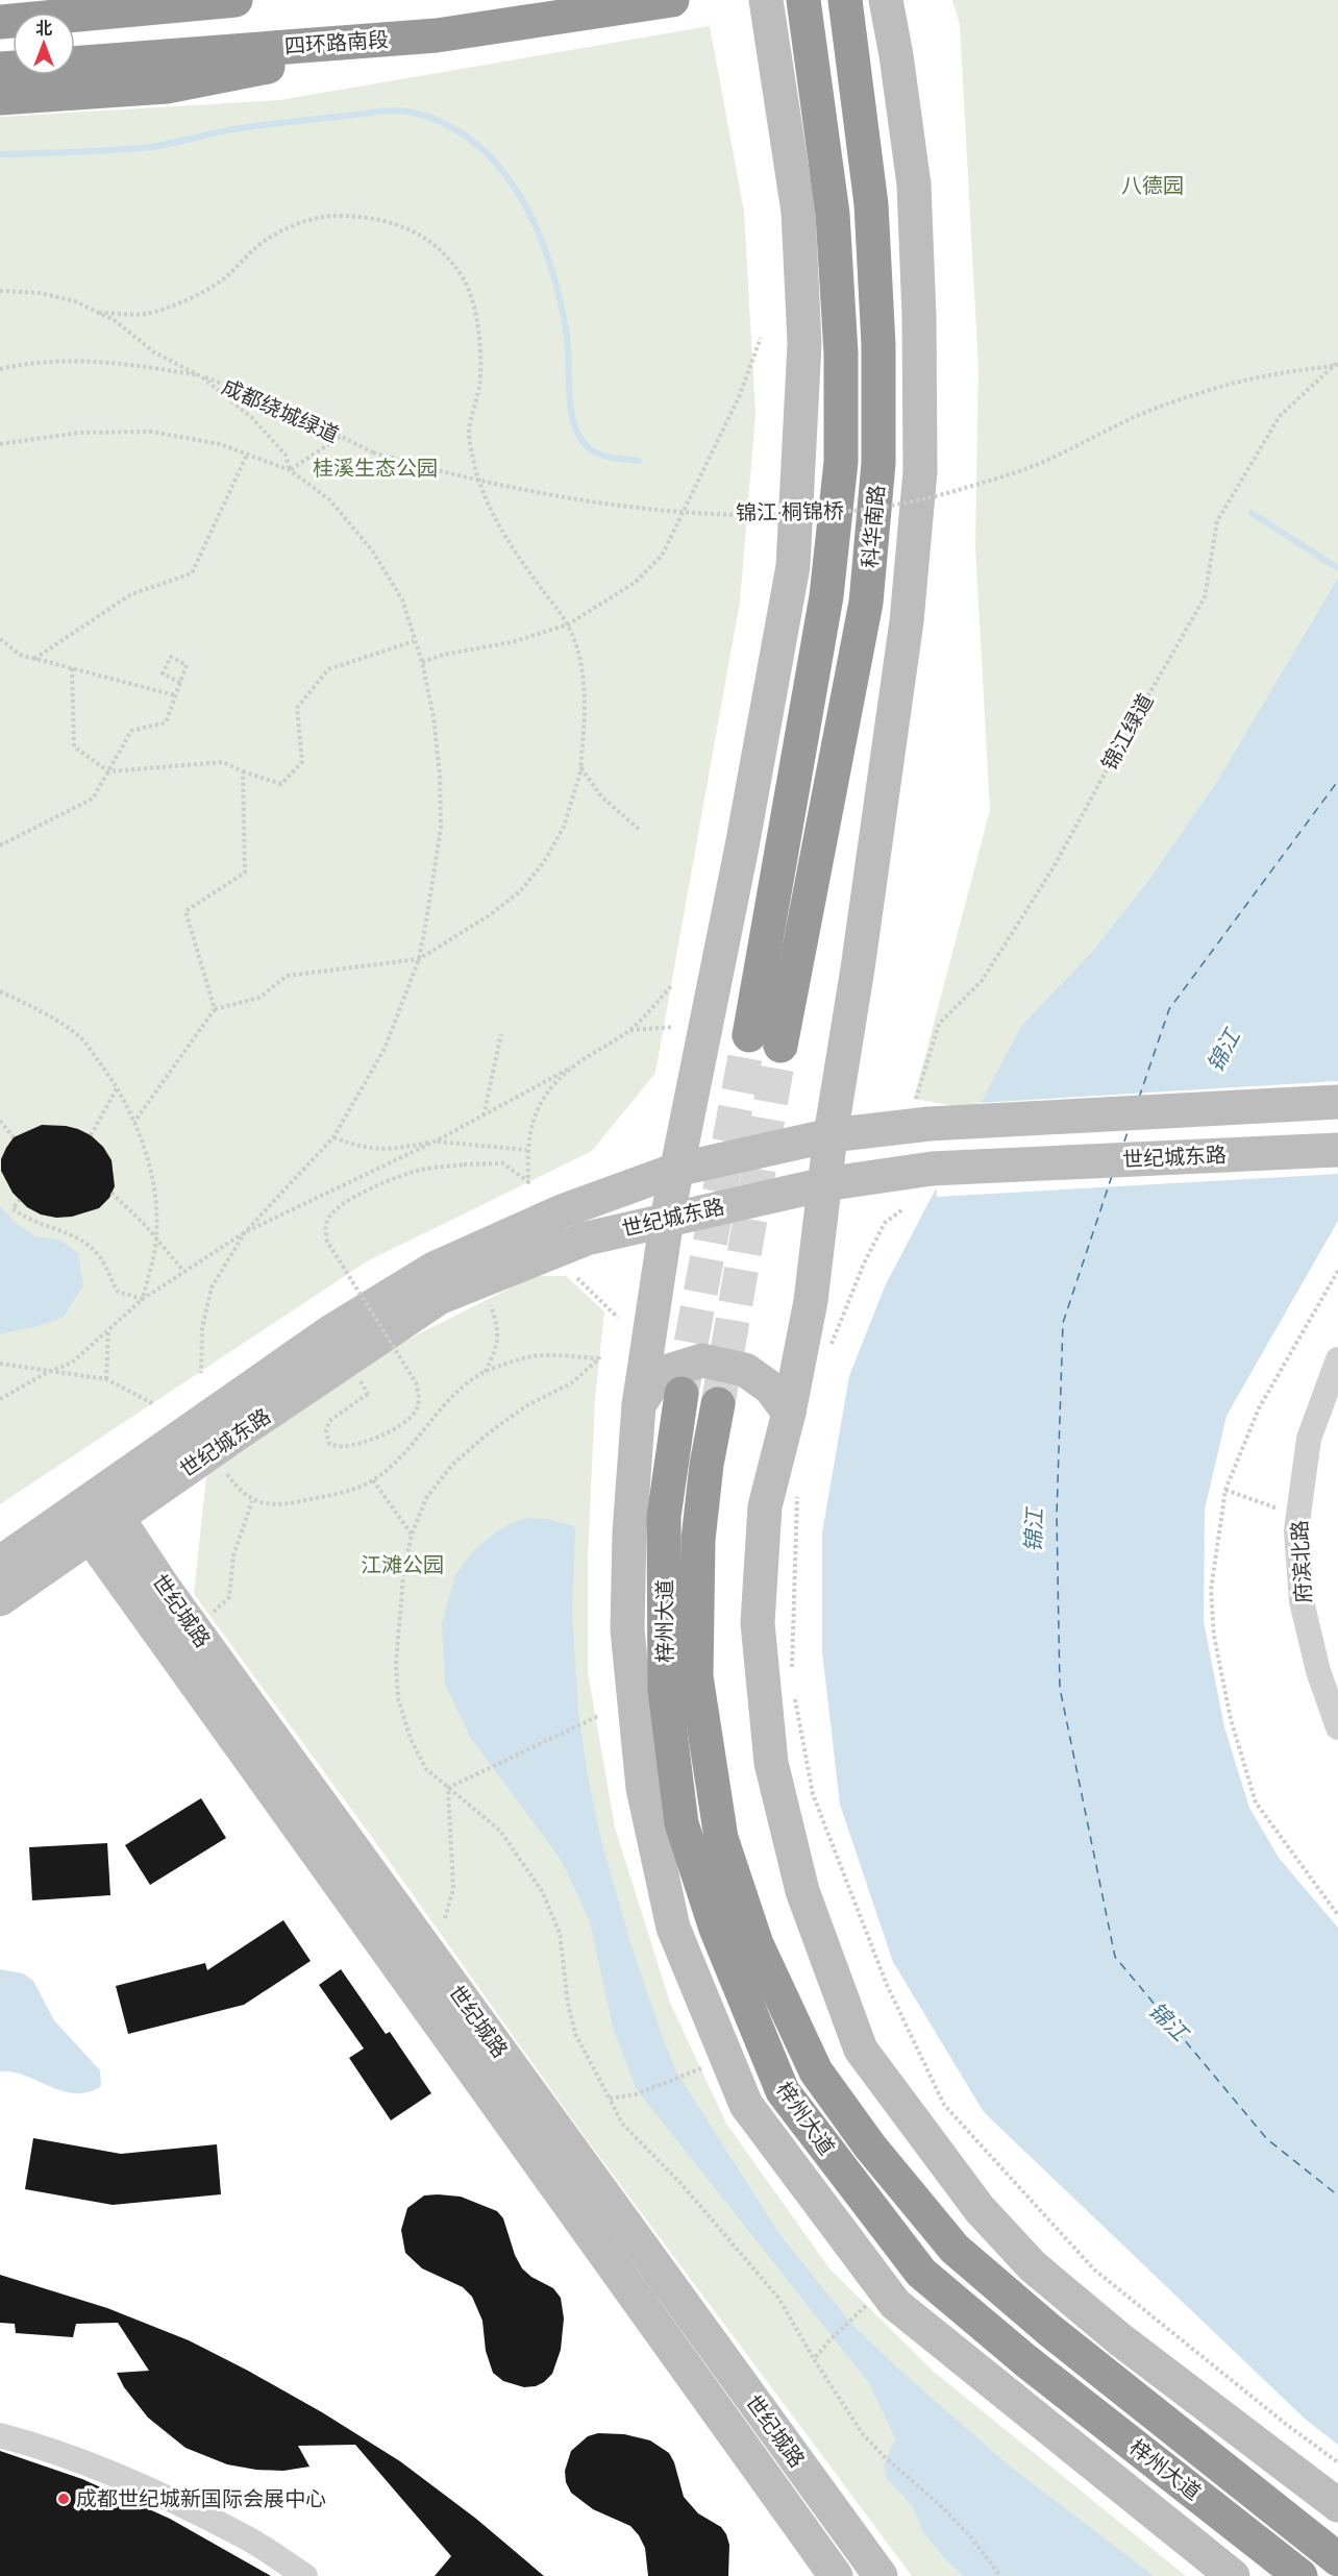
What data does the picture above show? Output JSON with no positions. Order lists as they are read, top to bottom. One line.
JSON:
{"streets":{"highway":["四环路南段","科华南路","梓州大道"],"main road":["世纪城东路","世纪城路"],"street":["府滨北路"],"path":["成都绕城绿道","锦江·桐锦桥","锦江绿道"]},"crossings":[["成都绕城绿道","锦江·桐锦桥"],["锦江·桐锦桥","锦江绿道"],["锦江绿道","世纪城东路"],["世纪城东路","世纪城路"]],"water":["锦江"],"parks":["八德园","桂溪生态公园","江滩公园"],"places":["成都世纪城新国际会展中心"],"north":"top"}
